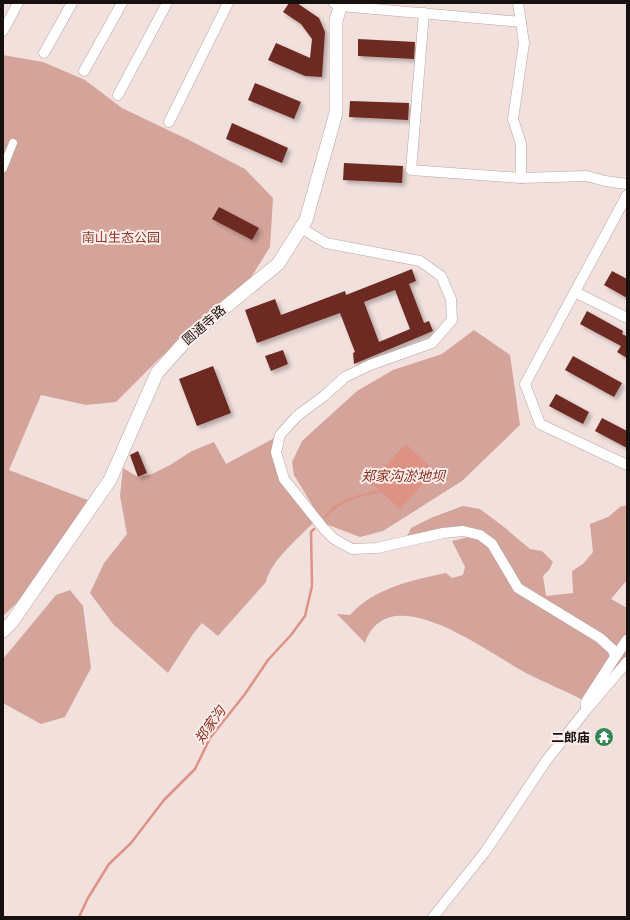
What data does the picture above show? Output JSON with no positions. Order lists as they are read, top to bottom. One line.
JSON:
{"streets":{"street":["圆通寺路"]},"water":["郑家沟淤地坝","郑家沟"],"parks":["南山生态公园"],"places":{"temple":["二郎庙"]}}
